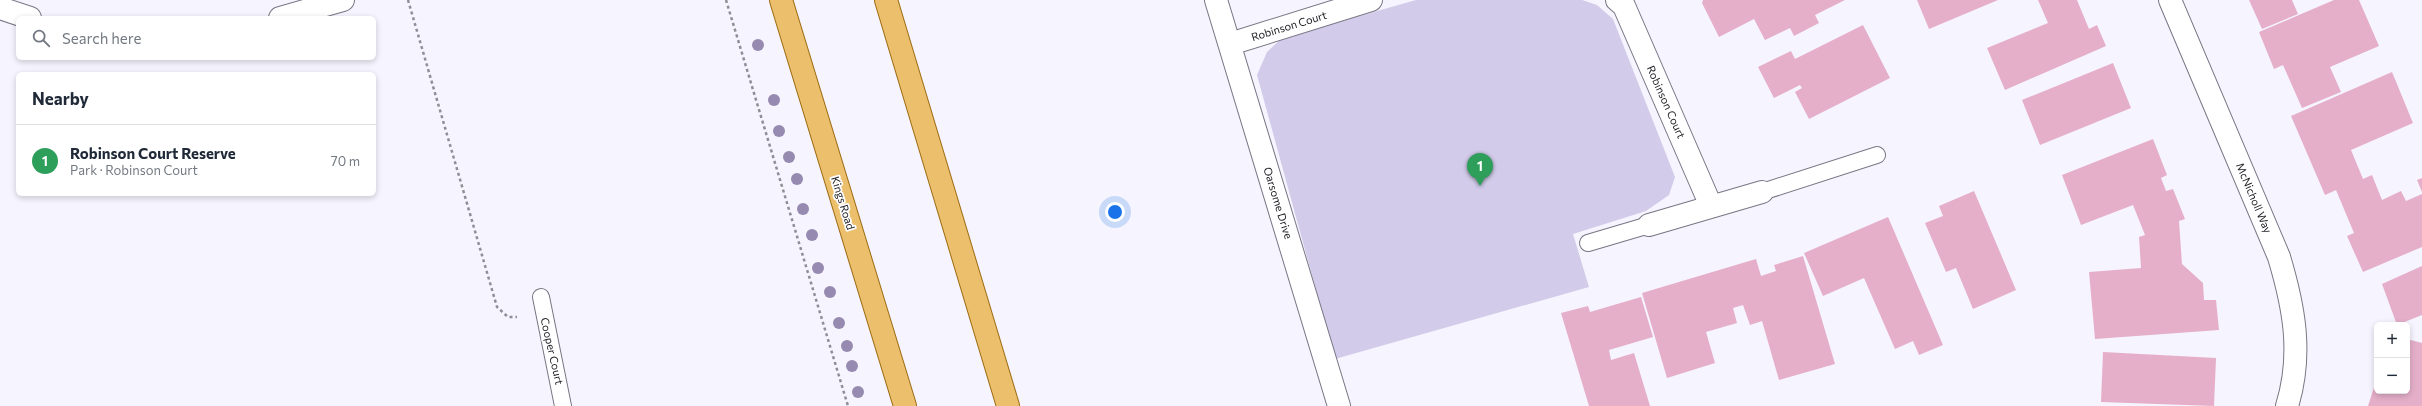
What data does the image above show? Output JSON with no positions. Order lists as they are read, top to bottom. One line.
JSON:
{"streets":{"main road":["Kings Road"],"street":["Robinson Court","McNicholl Way","Oarsome Drive"],"lane":["Cooper Court"]},"crossings":[["Robinson Court","Oarsome Drive"]],"page":{"search":"Search here","heading":"Nearby","list":[{"mark":"1","name":"Robinson Court Reserve","note":"Park · Robinson Court","value":"70 m"}],"pins":"1","map_buttons":["+","−"]}}
